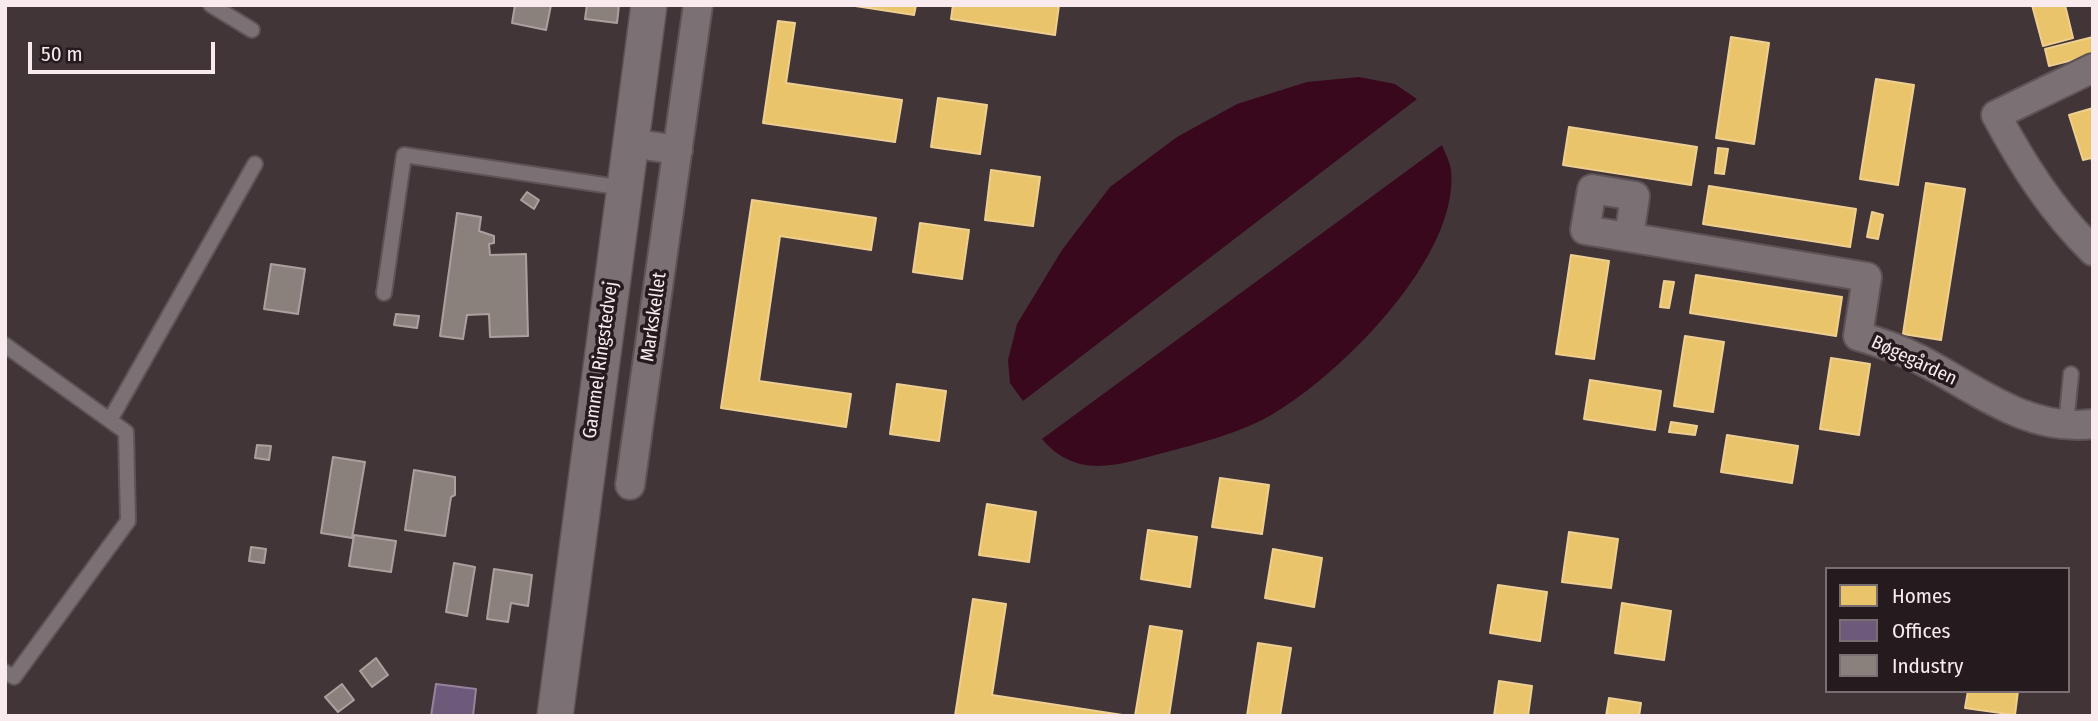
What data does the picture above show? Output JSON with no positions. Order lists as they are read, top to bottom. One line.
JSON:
{"streets":{"street":["Markskellet","Gammel Ringstedvej","Bøgegården"]},"legend":["Homes","Offices","Industry"],"scale_bar":"50 m"}
